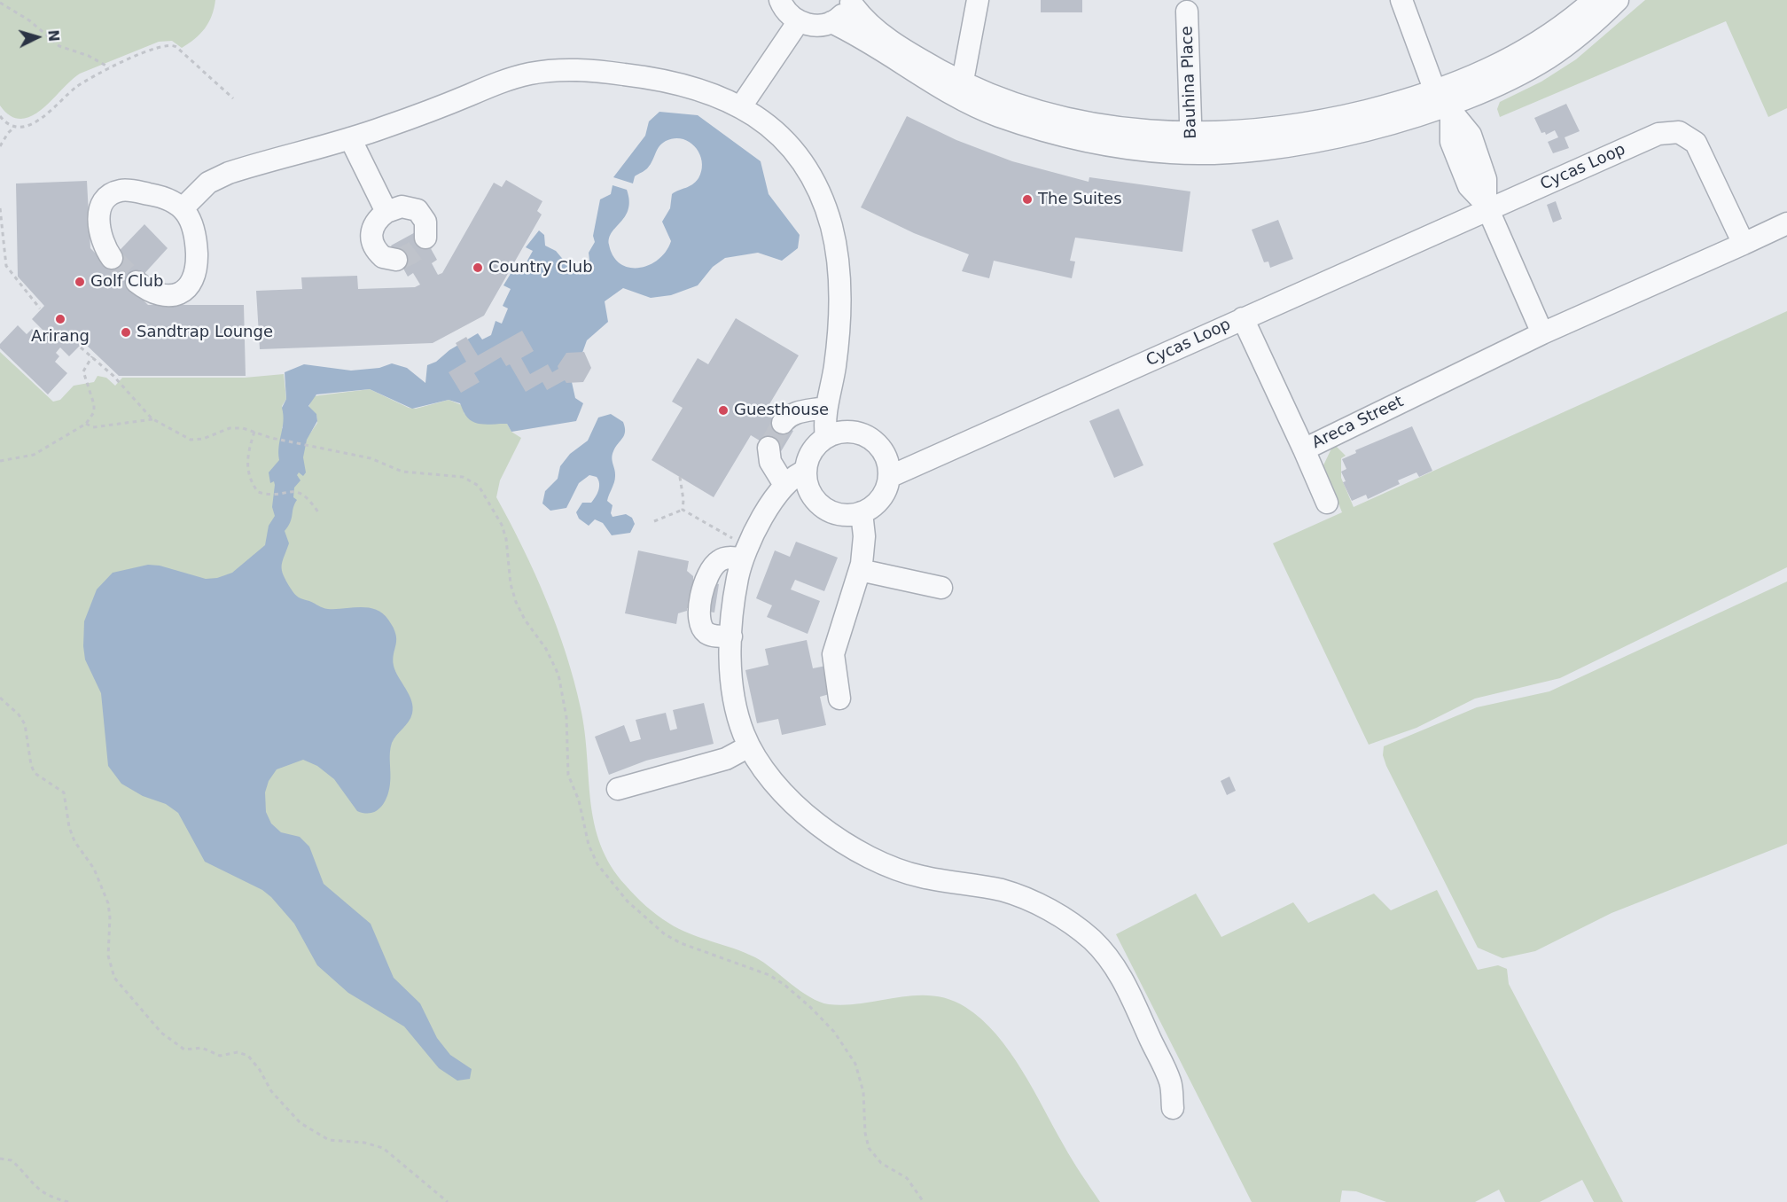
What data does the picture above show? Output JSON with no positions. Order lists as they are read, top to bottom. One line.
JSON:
{"streets":{"street":["Bauhina Place","Cycas Loop","Areca Street"]},"crossings":[["Cycas Loop","Areca Street"]],"places":["The Suites","Country Club","Golf Club","Arirang","Sandtrap Lounge","Guesthouse"],"north":"right"}
